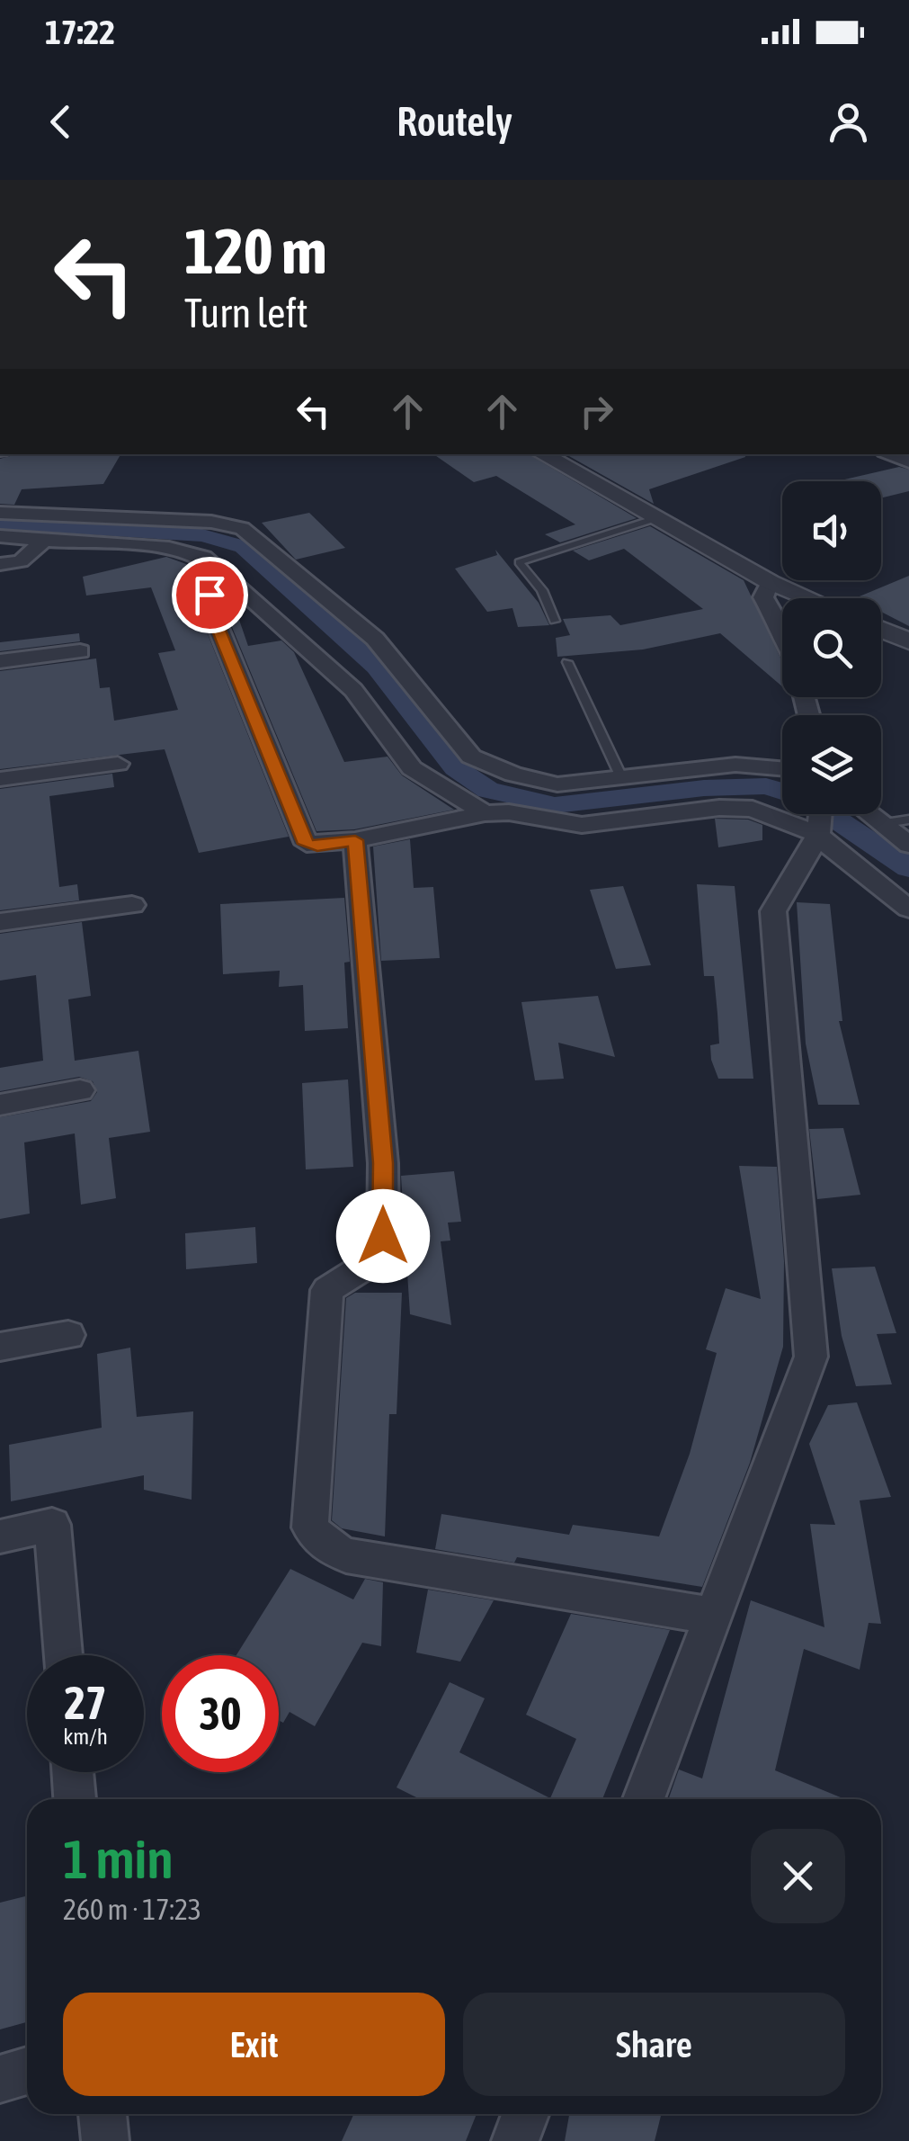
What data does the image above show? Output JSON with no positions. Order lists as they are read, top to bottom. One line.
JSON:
{"page":{"status":"17:22","header":"Routely","turn":["120 m","Turn left"],"speed":"27 km/h","limit":"30","heading":["1 min","260 m · 17:23"],"buttons":["Exit","Share"]}}
